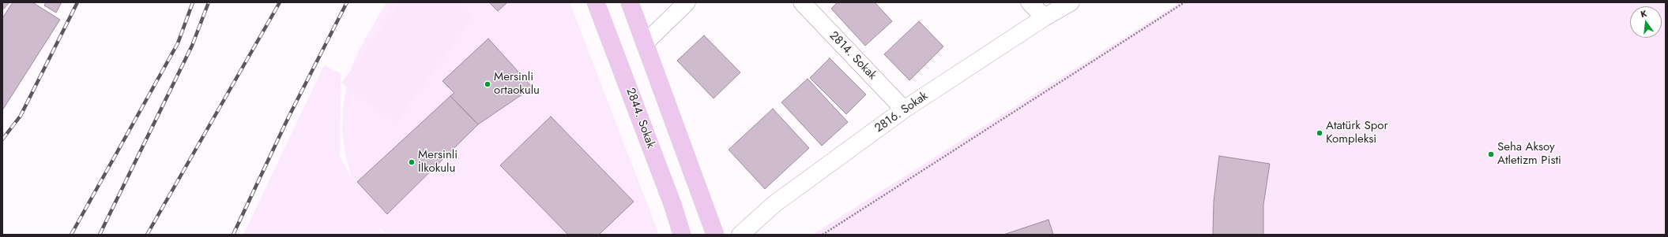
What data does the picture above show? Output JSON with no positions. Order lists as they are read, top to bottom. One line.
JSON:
{"streets":{"main road":["2844. Sokak"],"street":["2814. Sokak","2816. Sokak"]},"crossings":[["2814. Sokak","2816. Sokak"]],"places":["Mersinli ortaokulu","Atatürk Spor Kompleksi","Seha Aksoy Atletizm Pisti","Mersinli İlkokulu"],"north":"top"}
